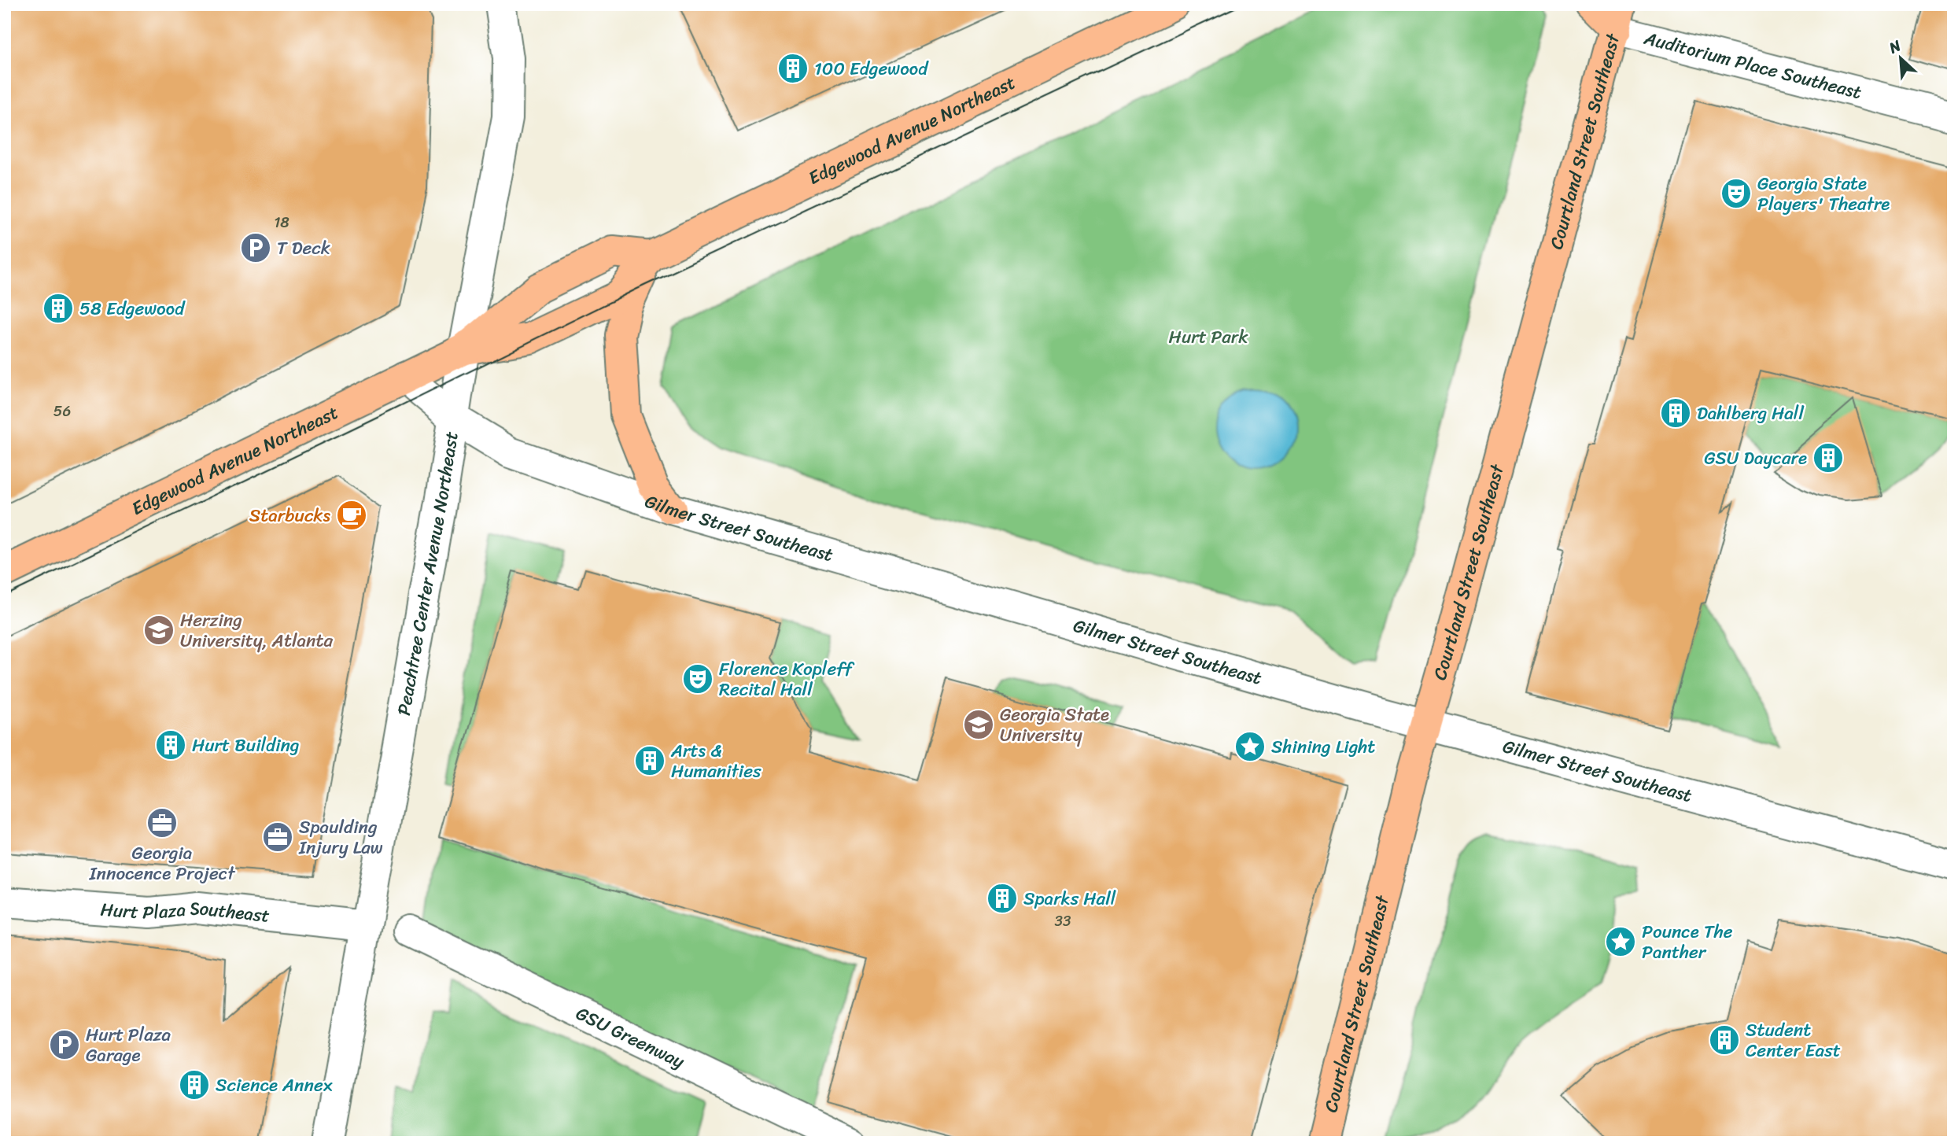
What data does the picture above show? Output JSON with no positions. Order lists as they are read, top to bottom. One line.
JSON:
{"streets":{"main road":["Edgewood Avenue Northeast","Courtland Street Southeast"],"street":["Auditorium Place Southeast","Gilmer Street Southeast","Peachtree Center Avenue Northeast","Hurt Plaza Southeast","GSU Greenway"]},"crossings":[["Auditorium Place Southeast","Courtland Street Southeast"],["Edgewood Avenue Northeast","Gilmer Street Southeast"],["Edgewood Avenue Northeast","Peachtree Center Avenue Northeast"],["Courtland Street Southeast","Gilmer Street Southeast"],["Gilmer Street Southeast","Peachtree Center Avenue Northeast"],["Peachtree Center Avenue Northeast","Hurt Plaza Southeast"]],"parks":["Hurt Park"],"places":{"building":["100 Edgewood","58 Edgewood","Dahlberg Hall","GSU Daycare","Hurt Building","Arts & Humanities","Sparks Hall","Student Center East","Science Annex"],"theatre":["Georgia State Players' Theatre","Florence Kopleff Recital Hall"],"parking":["T Deck","Hurt Plaza Garage"],"cafe":["Starbucks"],"school or university":["Herzing University, Atlanta","Georgia State University"],"place":["Shining Light","Pounce The Panther"],"office":["Georgia Innocence Project","Spaulding Injury Law"]},"house_numbers":["18","56","33"],"north":"top left"}
